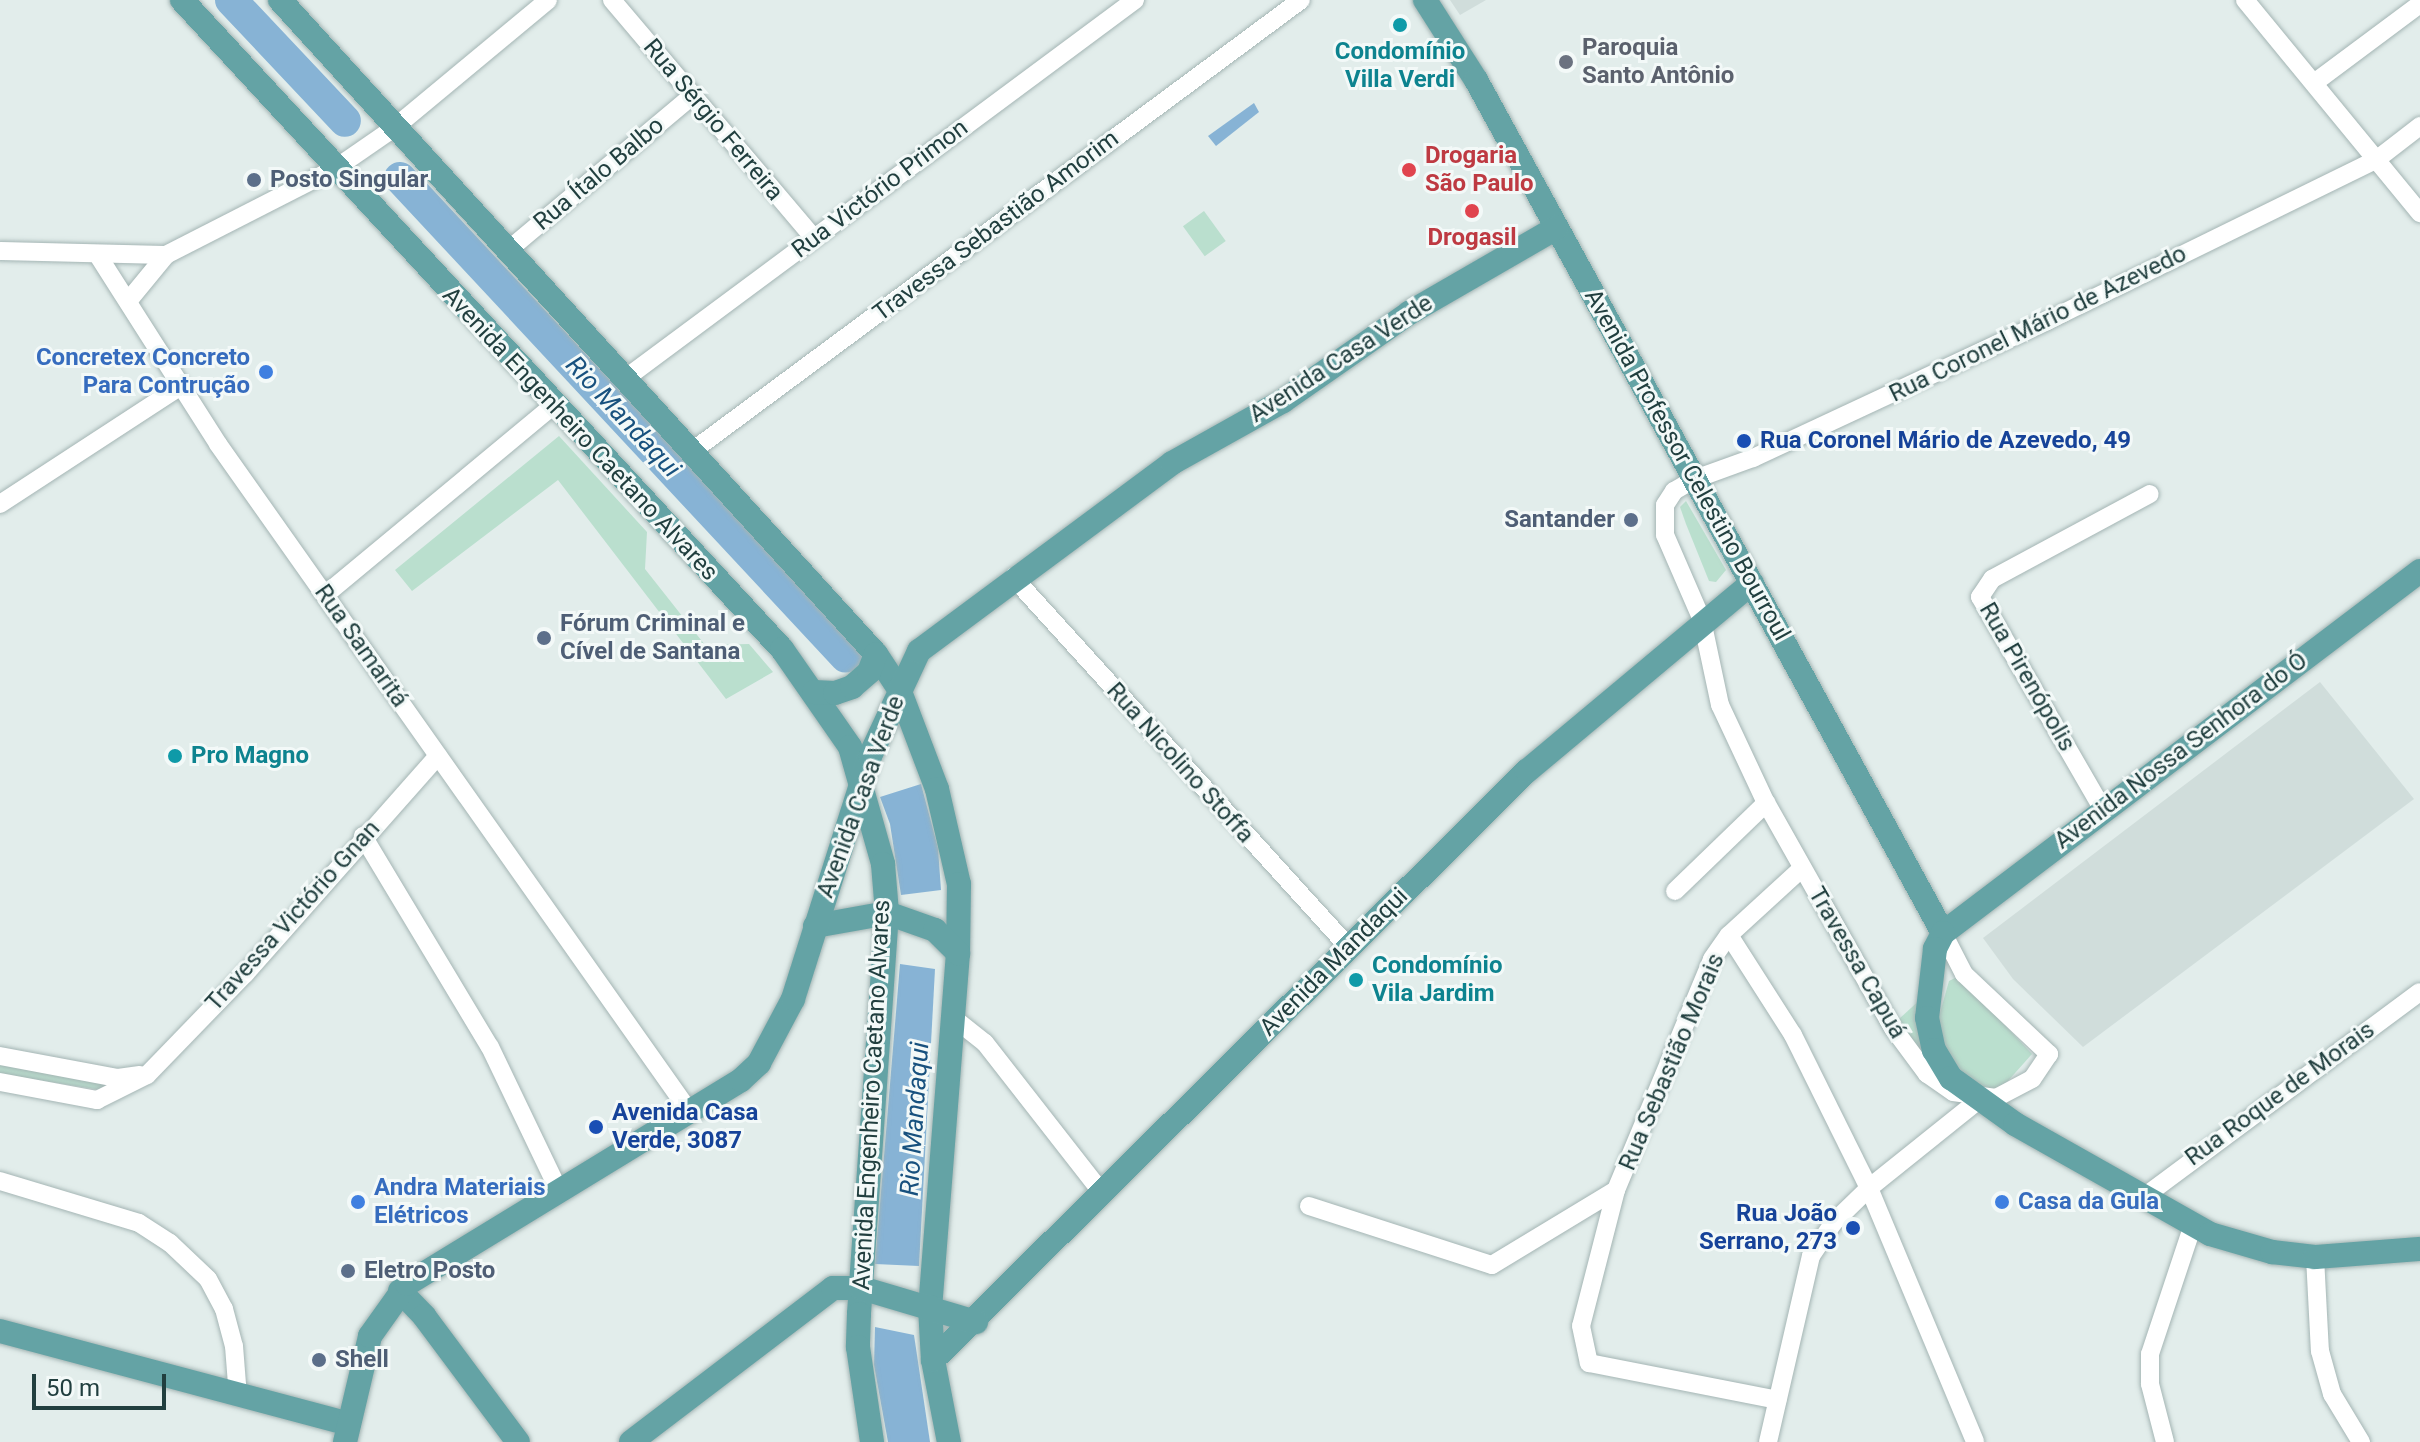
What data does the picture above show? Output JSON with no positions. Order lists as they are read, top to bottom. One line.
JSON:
{"streets":{"main road":["Avenida Casa Verde","Avenida Engenheiro Caetano Alvares","Avenida Professor Celestino Bourroul","Avenida Nossa Senhora do Ó","Avenida Mandaqui","Travessa Capuá"],"street":["Rua Sérgio Ferreira","Rua Ítalo Balbo","Rua Victório Primon","Travessa Sebastião Amorim","Rua Coronel Mário de Azevedo","Rua Samaritá","Rua Pirenópolis","Rua Nicolino Stoffa","Travessa Victório Gnan","Rua Sebastião Morais","Rua Roque de Morais"]},"crossings":[["Rua Sérgio Ferreira","Rua Ítalo Balbo"],["Rua Sérgio Ferreira","Rua Victório Primon"],["Rua Coronel Mário de Azevedo","Avenida Professor Celestino Bourroul"],["Rua Coronel Mário de Azevedo","Travessa Capuá"],["Avenida Casa Verde","Avenida Engenheiro Caetano Alvares"],["Avenida Casa Verde","Avenida Professor Celestino Bourroul"],["Avenida Casa Verde","Rua Samaritá"],["Avenida Casa Verde","Rua Nicolino Stoffa"],["Avenida Professor Celestino Bourroul","Avenida Nossa Senhora do Ó"],["Avenida Professor Celestino Bourroul","Avenida Mandaqui"],["Avenida Professor Celestino Bourroul","Travessa Capuá"],["Rua Samaritá","Travessa Victório Gnan"],["Rua Pirenópolis","Avenida Nossa Senhora do Ó"],["Avenida Nossa Senhora do Ó","Travessa Capuá"],["Rua Nicolino Stoffa","Avenida Mandaqui"],["Avenida Mandaqui","Travessa Capuá"],["Travessa Capuá","Rua Sebastião Morais"]],"water":["Rio Mandaqui"],"places":["Condomínio Villa Verdi","Paroquia Santo Antônio","Drogaria São Paulo","Posto Singular","Drogasil","Concretex Concreto Para Contrução","Rua Coronel Mário de Azevedo, 49","Santander","Fórum Criminal e Cível de Santana","Pro Magno","Condomínio Vila Jardim","Avenida Casa Verde, 3087","Andra Materiais Elétricos","Casa da Gula","Rua João Serrano, 273","Eletro Posto","Shell"],"scale_bar":"50 m"}
